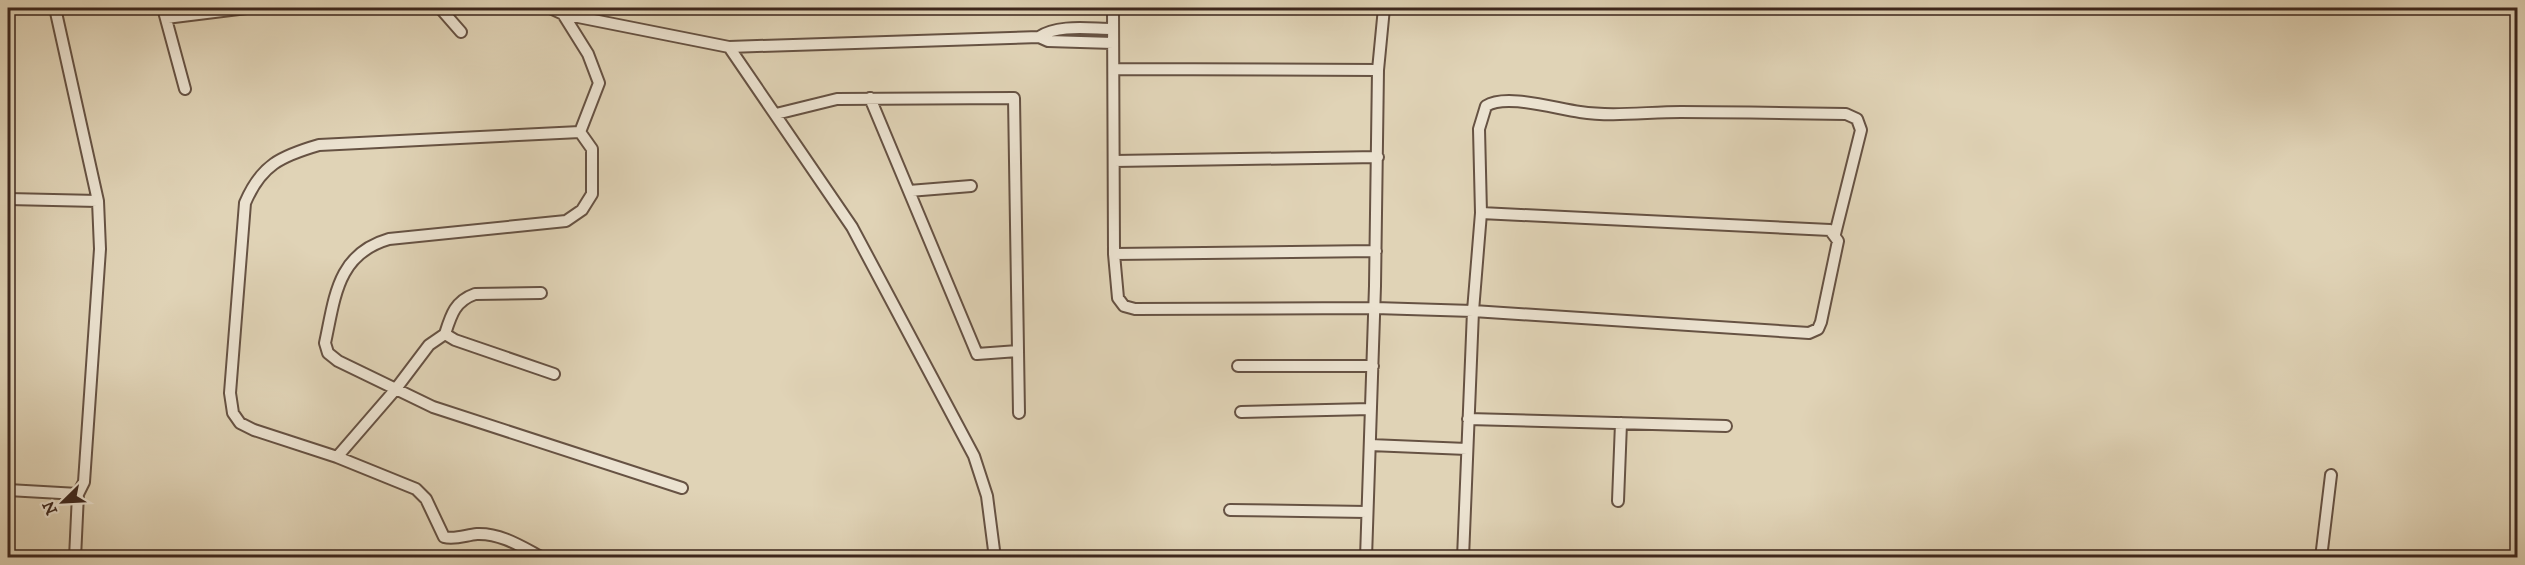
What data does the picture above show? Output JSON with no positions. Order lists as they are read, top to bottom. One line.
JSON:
{"north":"bottom left"}
